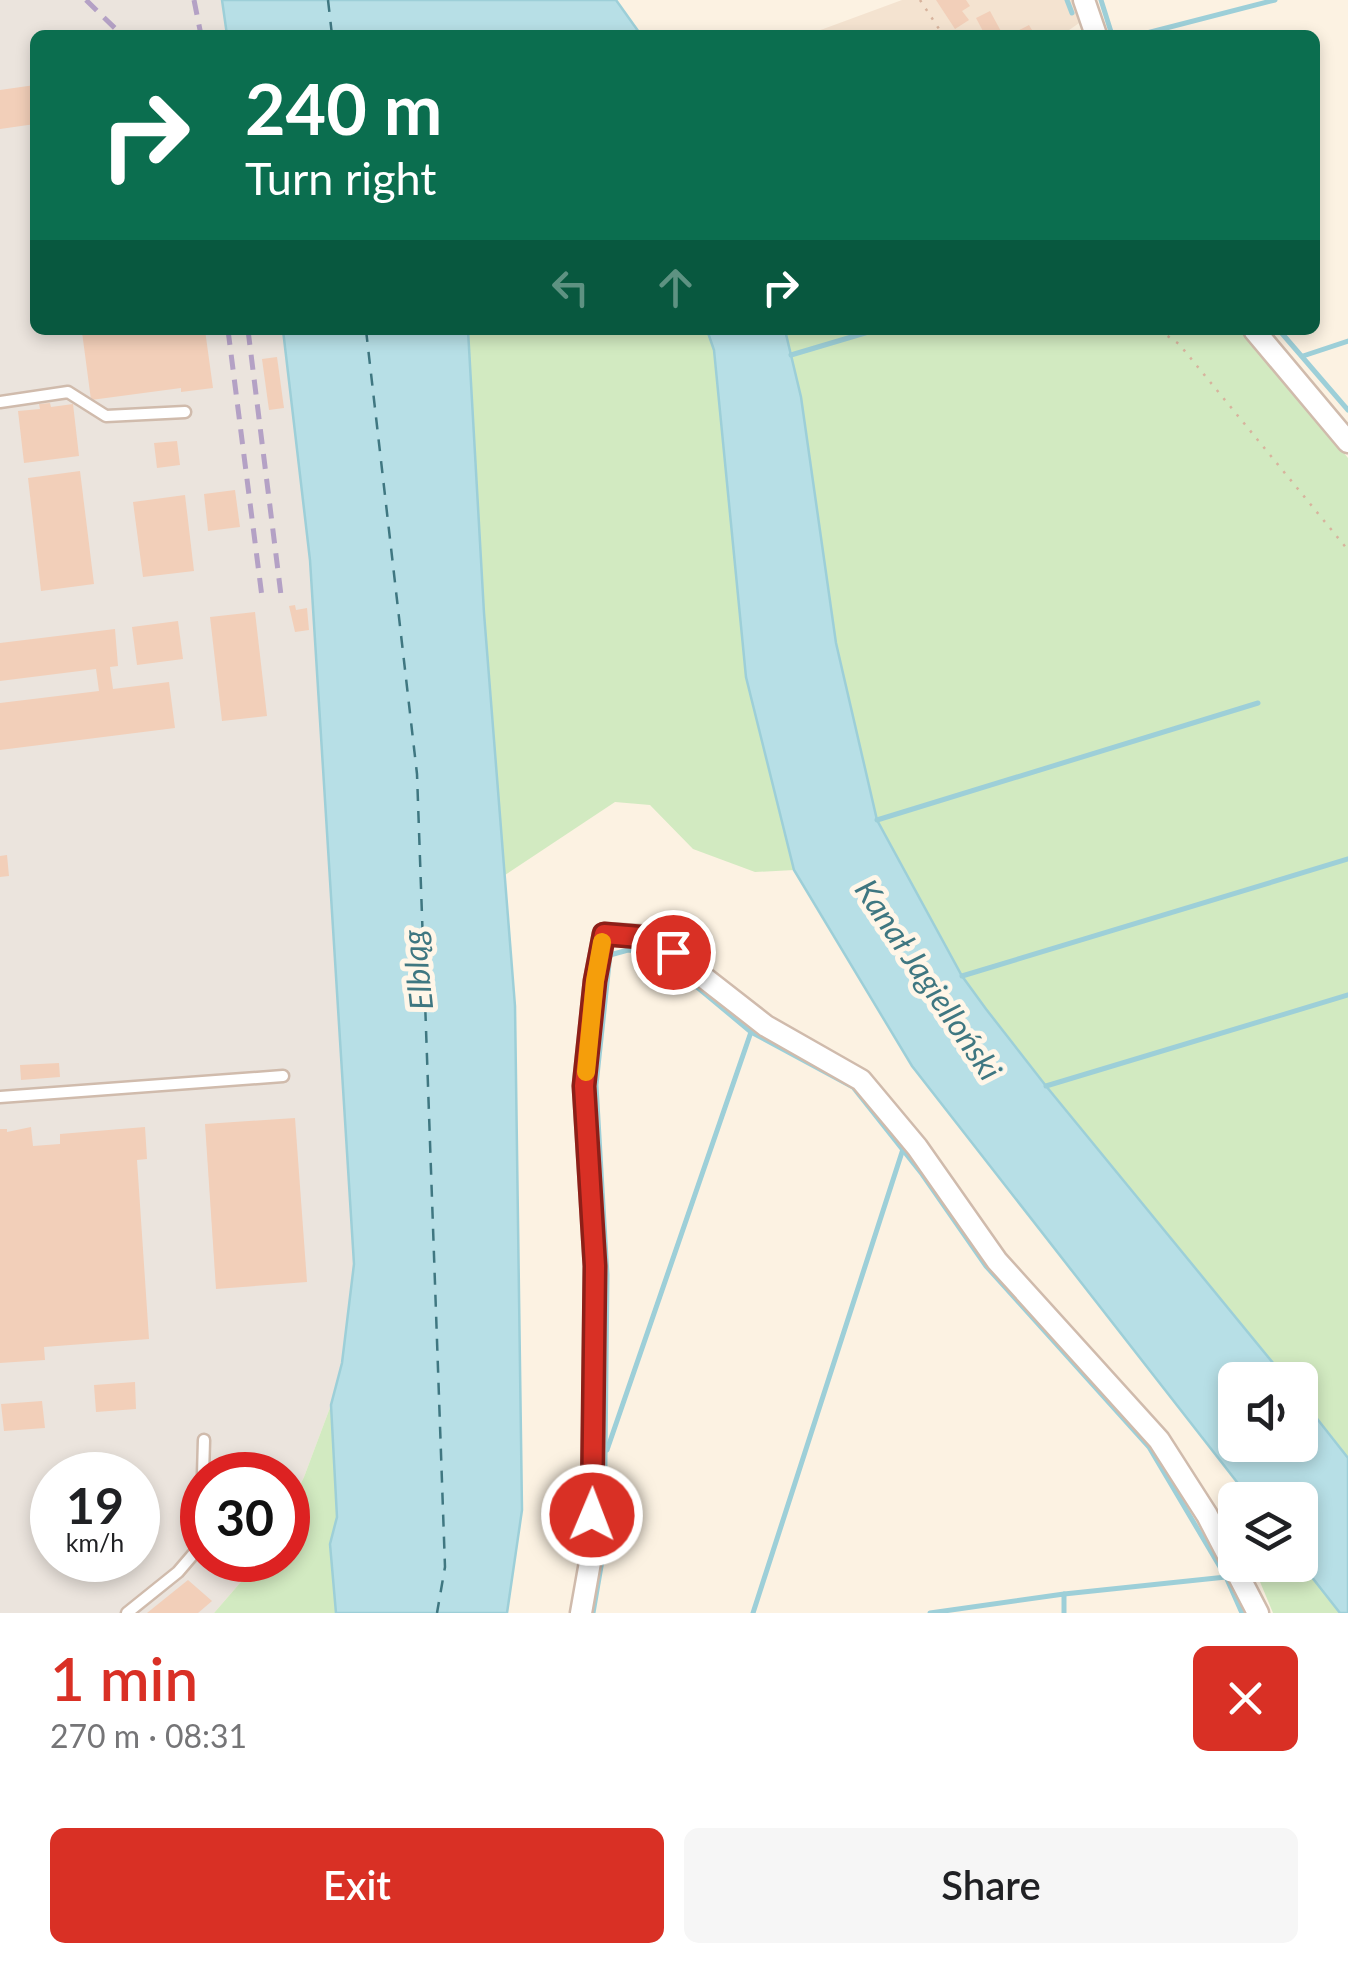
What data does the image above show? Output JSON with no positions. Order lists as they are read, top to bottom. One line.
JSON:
{"water":["Elbląg","Kanał Jagielloński"],"page":{"turn":["240 m","Turn right"],"speed":"19 km/h","limit":"30","heading":["1 min","270 m · 08:31"],"buttons":["Exit","Share"]}}
